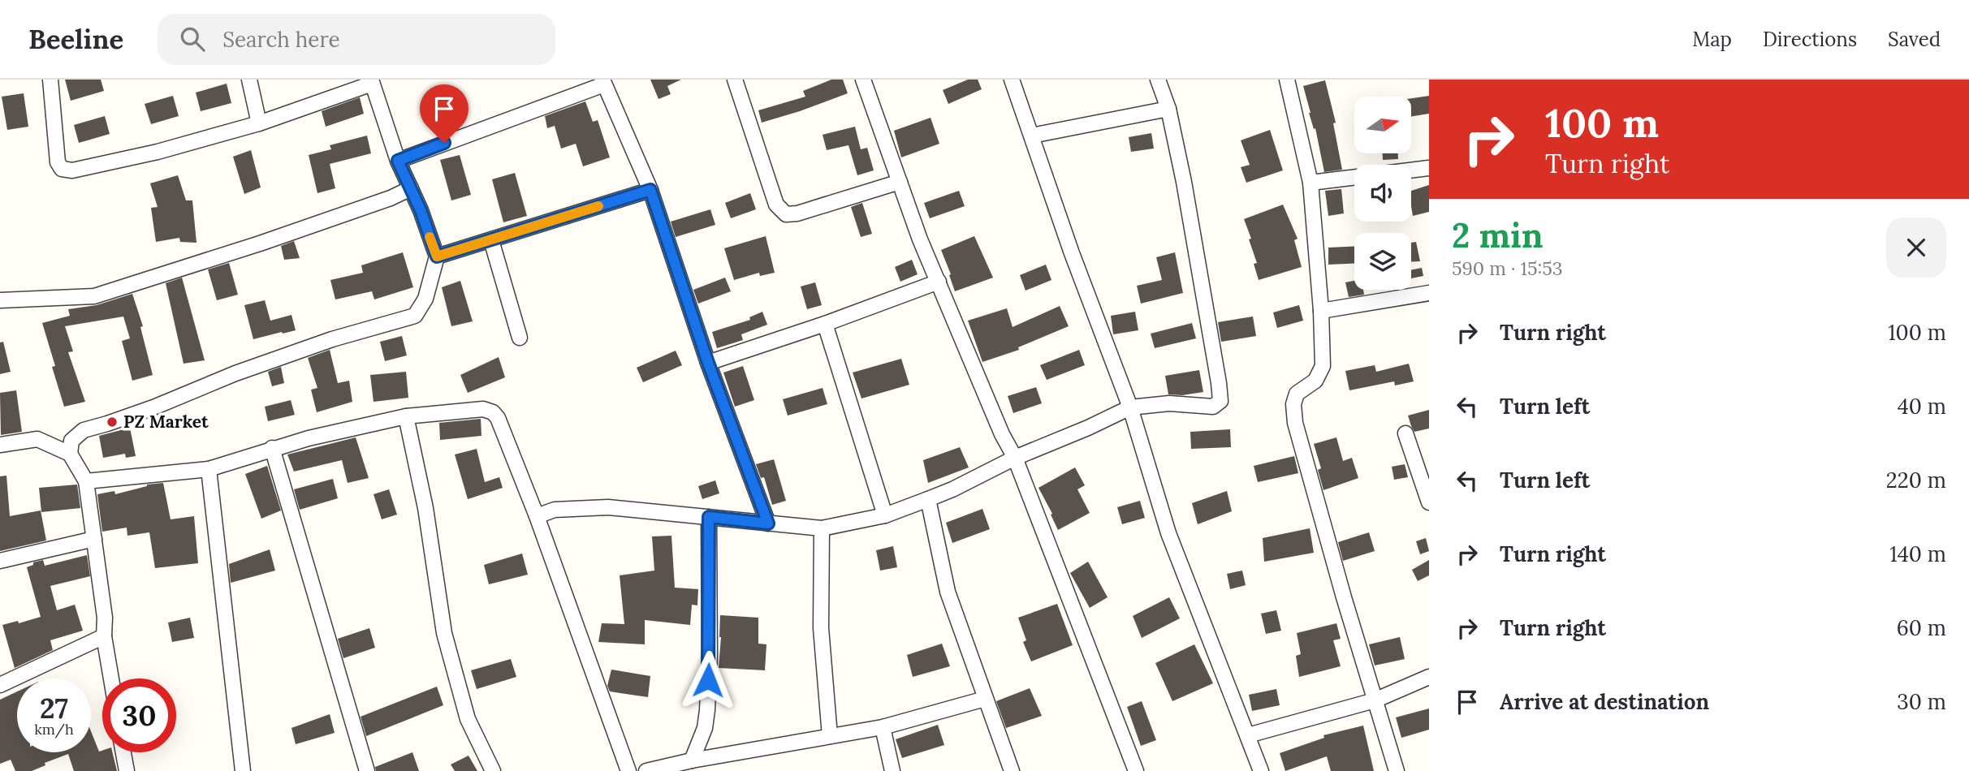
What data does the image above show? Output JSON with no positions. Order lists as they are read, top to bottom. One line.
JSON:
{"places":["PZ Market"],"north":"right","page":{"header":"Beeline","search":"Search here","nav":["Map","Directions","Saved"],"turn":["100 m","Turn right"],"heading":["2 min","590 m · 15:53"],"list":[{"name":"Turn right","value":"100 m"},{"name":"Turn left","value":"40 m"},{"name":"Turn left","value":"220 m"},{"name":"Turn right","value":"140 m"},{"name":"Turn right","value":"60 m"},{"name":"Arrive at destination","value":"30 m"}],"speed":"27 km/h","limit":"30"}}
